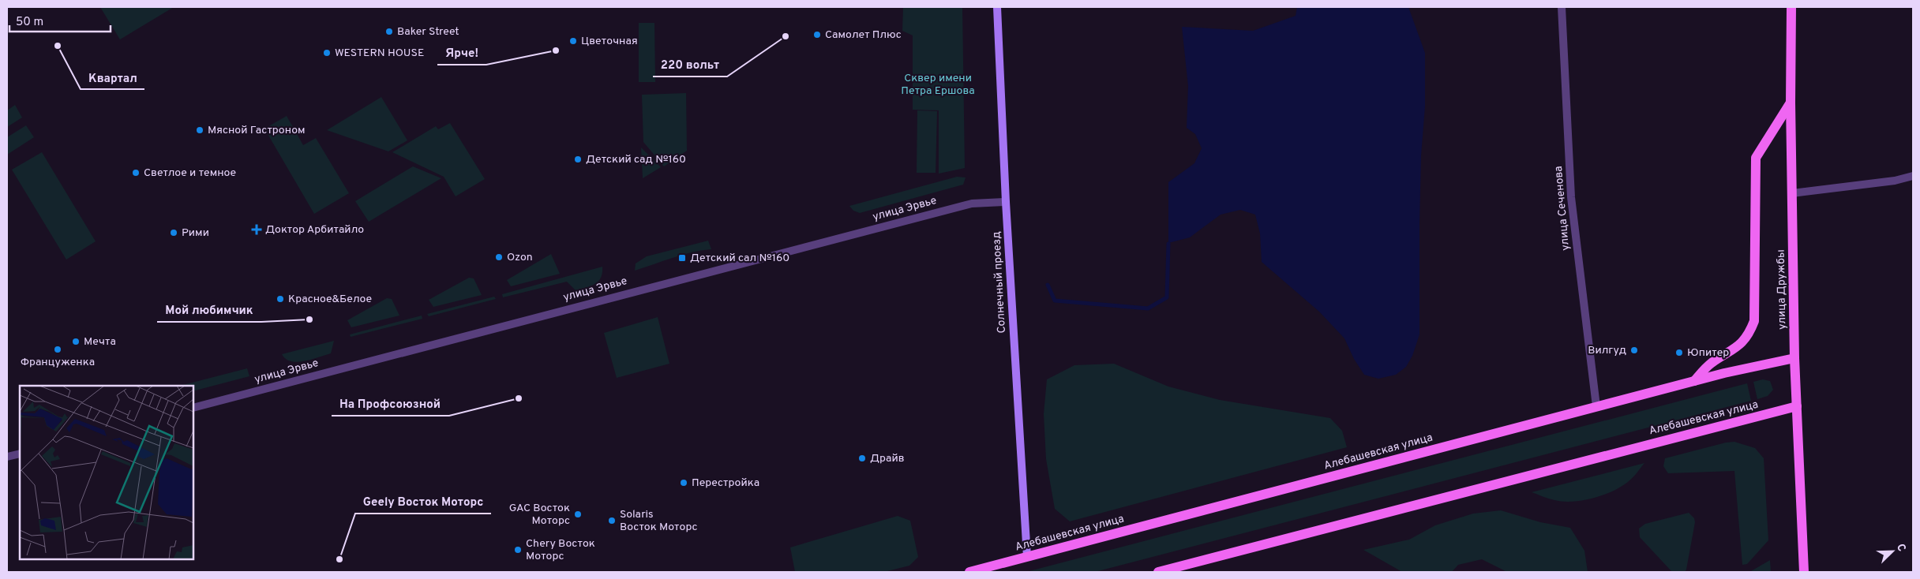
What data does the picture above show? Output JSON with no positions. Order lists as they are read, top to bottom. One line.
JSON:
{"streets":{"main road":["улица Дружбы","Алебашевская улица"],"street":["улица Сеченова","улица Эрвье","Солнечный проезд"]},"crossings":[["улица Сеченова","Алебашевская улица"],["улица Эрвье","Солнечный проезд"],["Солнечный проезд","Алебашевская улица"],["улица Дружбы","Алебашевская улица"]],"parks":["Сквер имени Петра Ершова"],"places":{"other":["Baker Street","Самолет Плюс","220 вольт","Цветочная","Квартал","Ярче!","WESTERN HOUSE","Мясной Гастроном","Детский сад №160","Светлое и темное","Рими","Ozon","Красное&Белое","Мой любимчик","Мечта","Француженка","Вилгуд","Юпитер","На Профсоюзной","Драйв","Перестройка","GAC Восток Моторс","Solaris Восток Моторс","Chery Восток Моторс","Geely Восток Моторс"],"health":["Доктор Арбитайло"],"transit":["Детский сал №160"]},"scale_bar":"50 m","north":"top right"}
